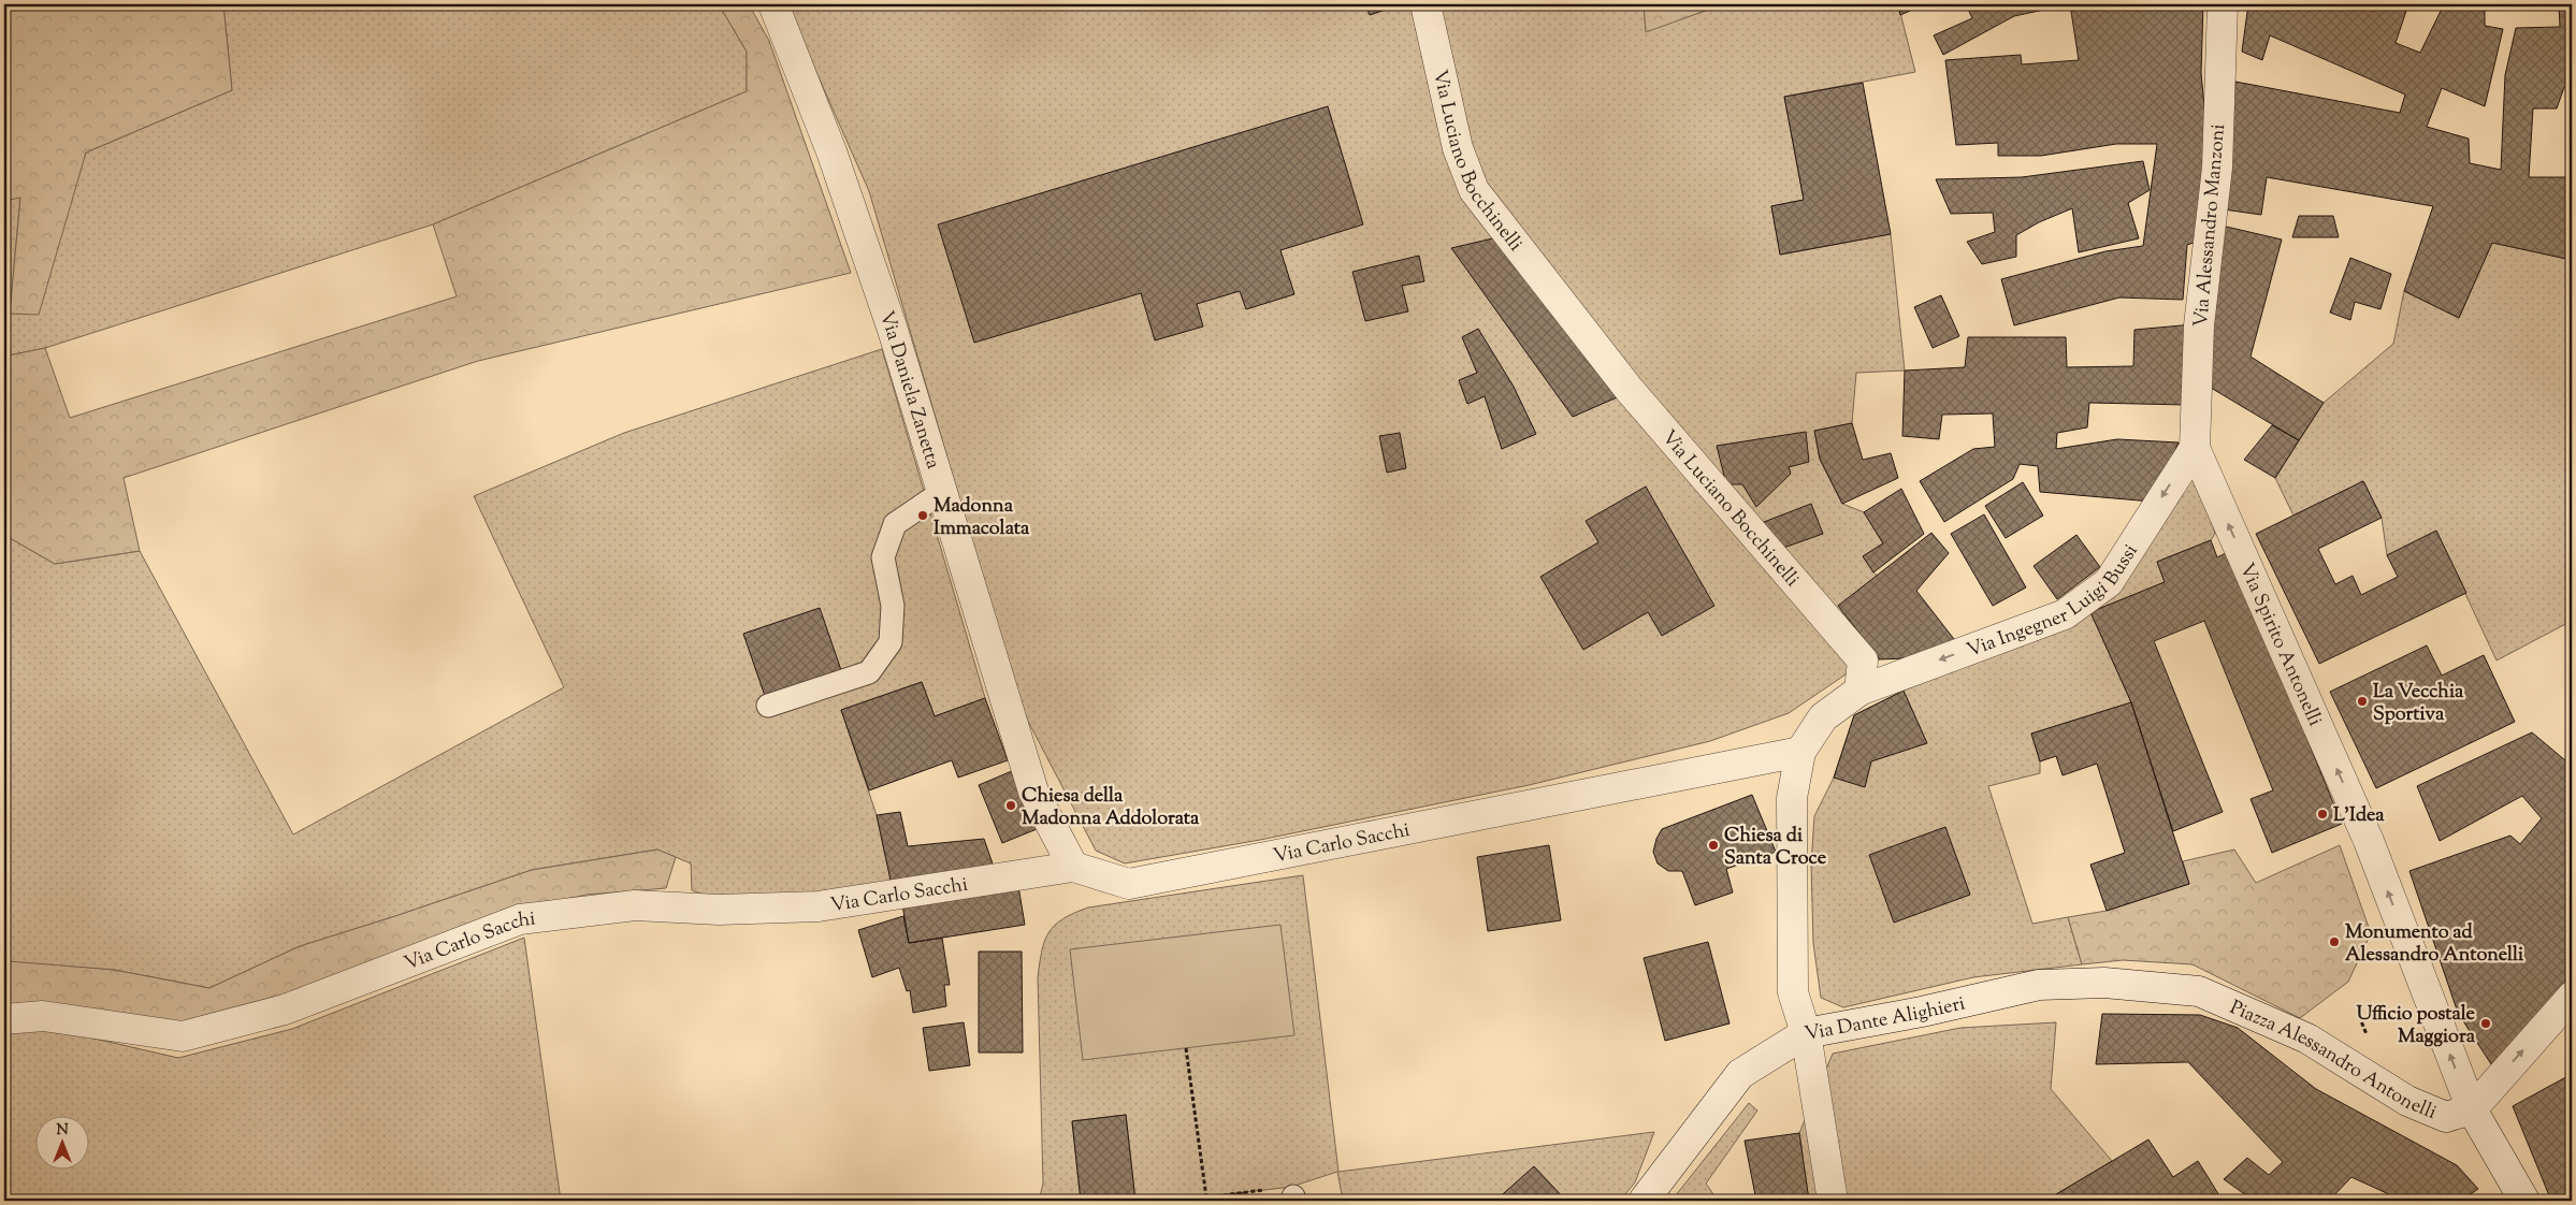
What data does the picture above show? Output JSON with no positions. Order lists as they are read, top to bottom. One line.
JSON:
{"streets":{"street":["Via Luciano Bocchinelli","Via Alessandro Manzoni","Via Daniela Zanetta","Via Ingegner Luigi Bussi","Via Spirito Antonelli","Via Carlo Sacchi","Via Dante Alighieri","Piazza Alessandro Antonelli"]},"crossings":[["Via Luciano Bocchinelli","Via Ingegner Luigi Bussi"],["Via Alessandro Manzoni","Via Ingegner Luigi Bussi"],["Via Alessandro Manzoni","Via Spirito Antonelli"],["Via Daniela Zanetta","Via Carlo Sacchi"],["Via Ingegner Luigi Bussi","Via Spirito Antonelli"],["Via Spirito Antonelli","Piazza Alessandro Antonelli"],["Via Dante Alighieri","Piazza Alessandro Antonelli"]],"one_way":["Via Ingegner Luigi Bussi","Via Spirito Antonelli","Piazza Alessandro Antonelli"],"places":["Madonna Immacolata","La Vecchia Sportiva","Chiesa della Madonna Addolorata","L'Idea","Chiesa di Santa Croce","Monumento ad Alessandro Antonelli","Ufficio postale Maggiora"],"north":"top"}
